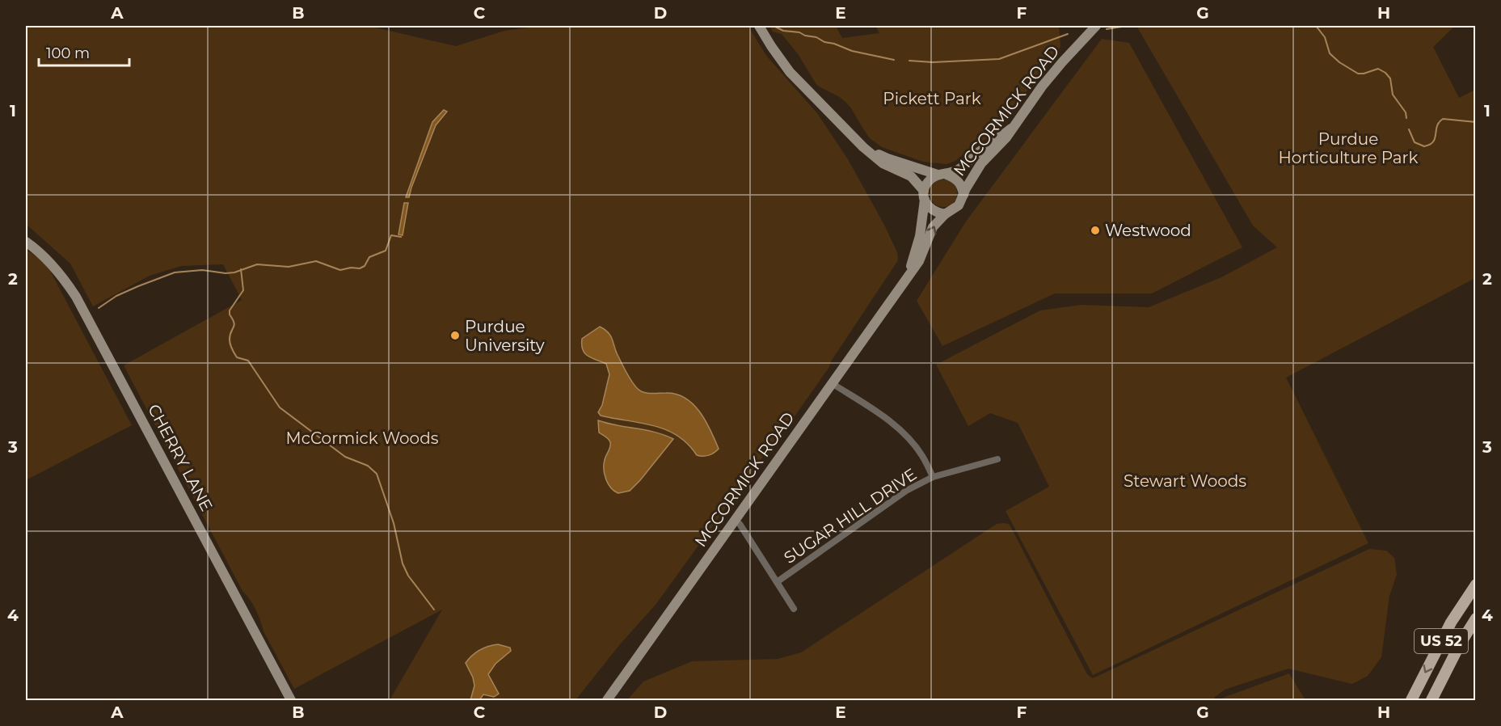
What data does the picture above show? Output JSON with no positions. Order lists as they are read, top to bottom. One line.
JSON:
{"streets":{"main road":["US 52"],"street":["MCCORMICK ROAD","CHERRY LANE","SUGAR HILL DRIVE"]},"parks":["Pickett Park","Purdue Horticulture Park","McCormick Woods","Stewart Woods"],"places":["Westwood","Purdue University"],"scale_bar":"100 m","grid":{"columns":["A","B","C","D","E","F","G","H"],"rows":["1","2","3","4"]}}
